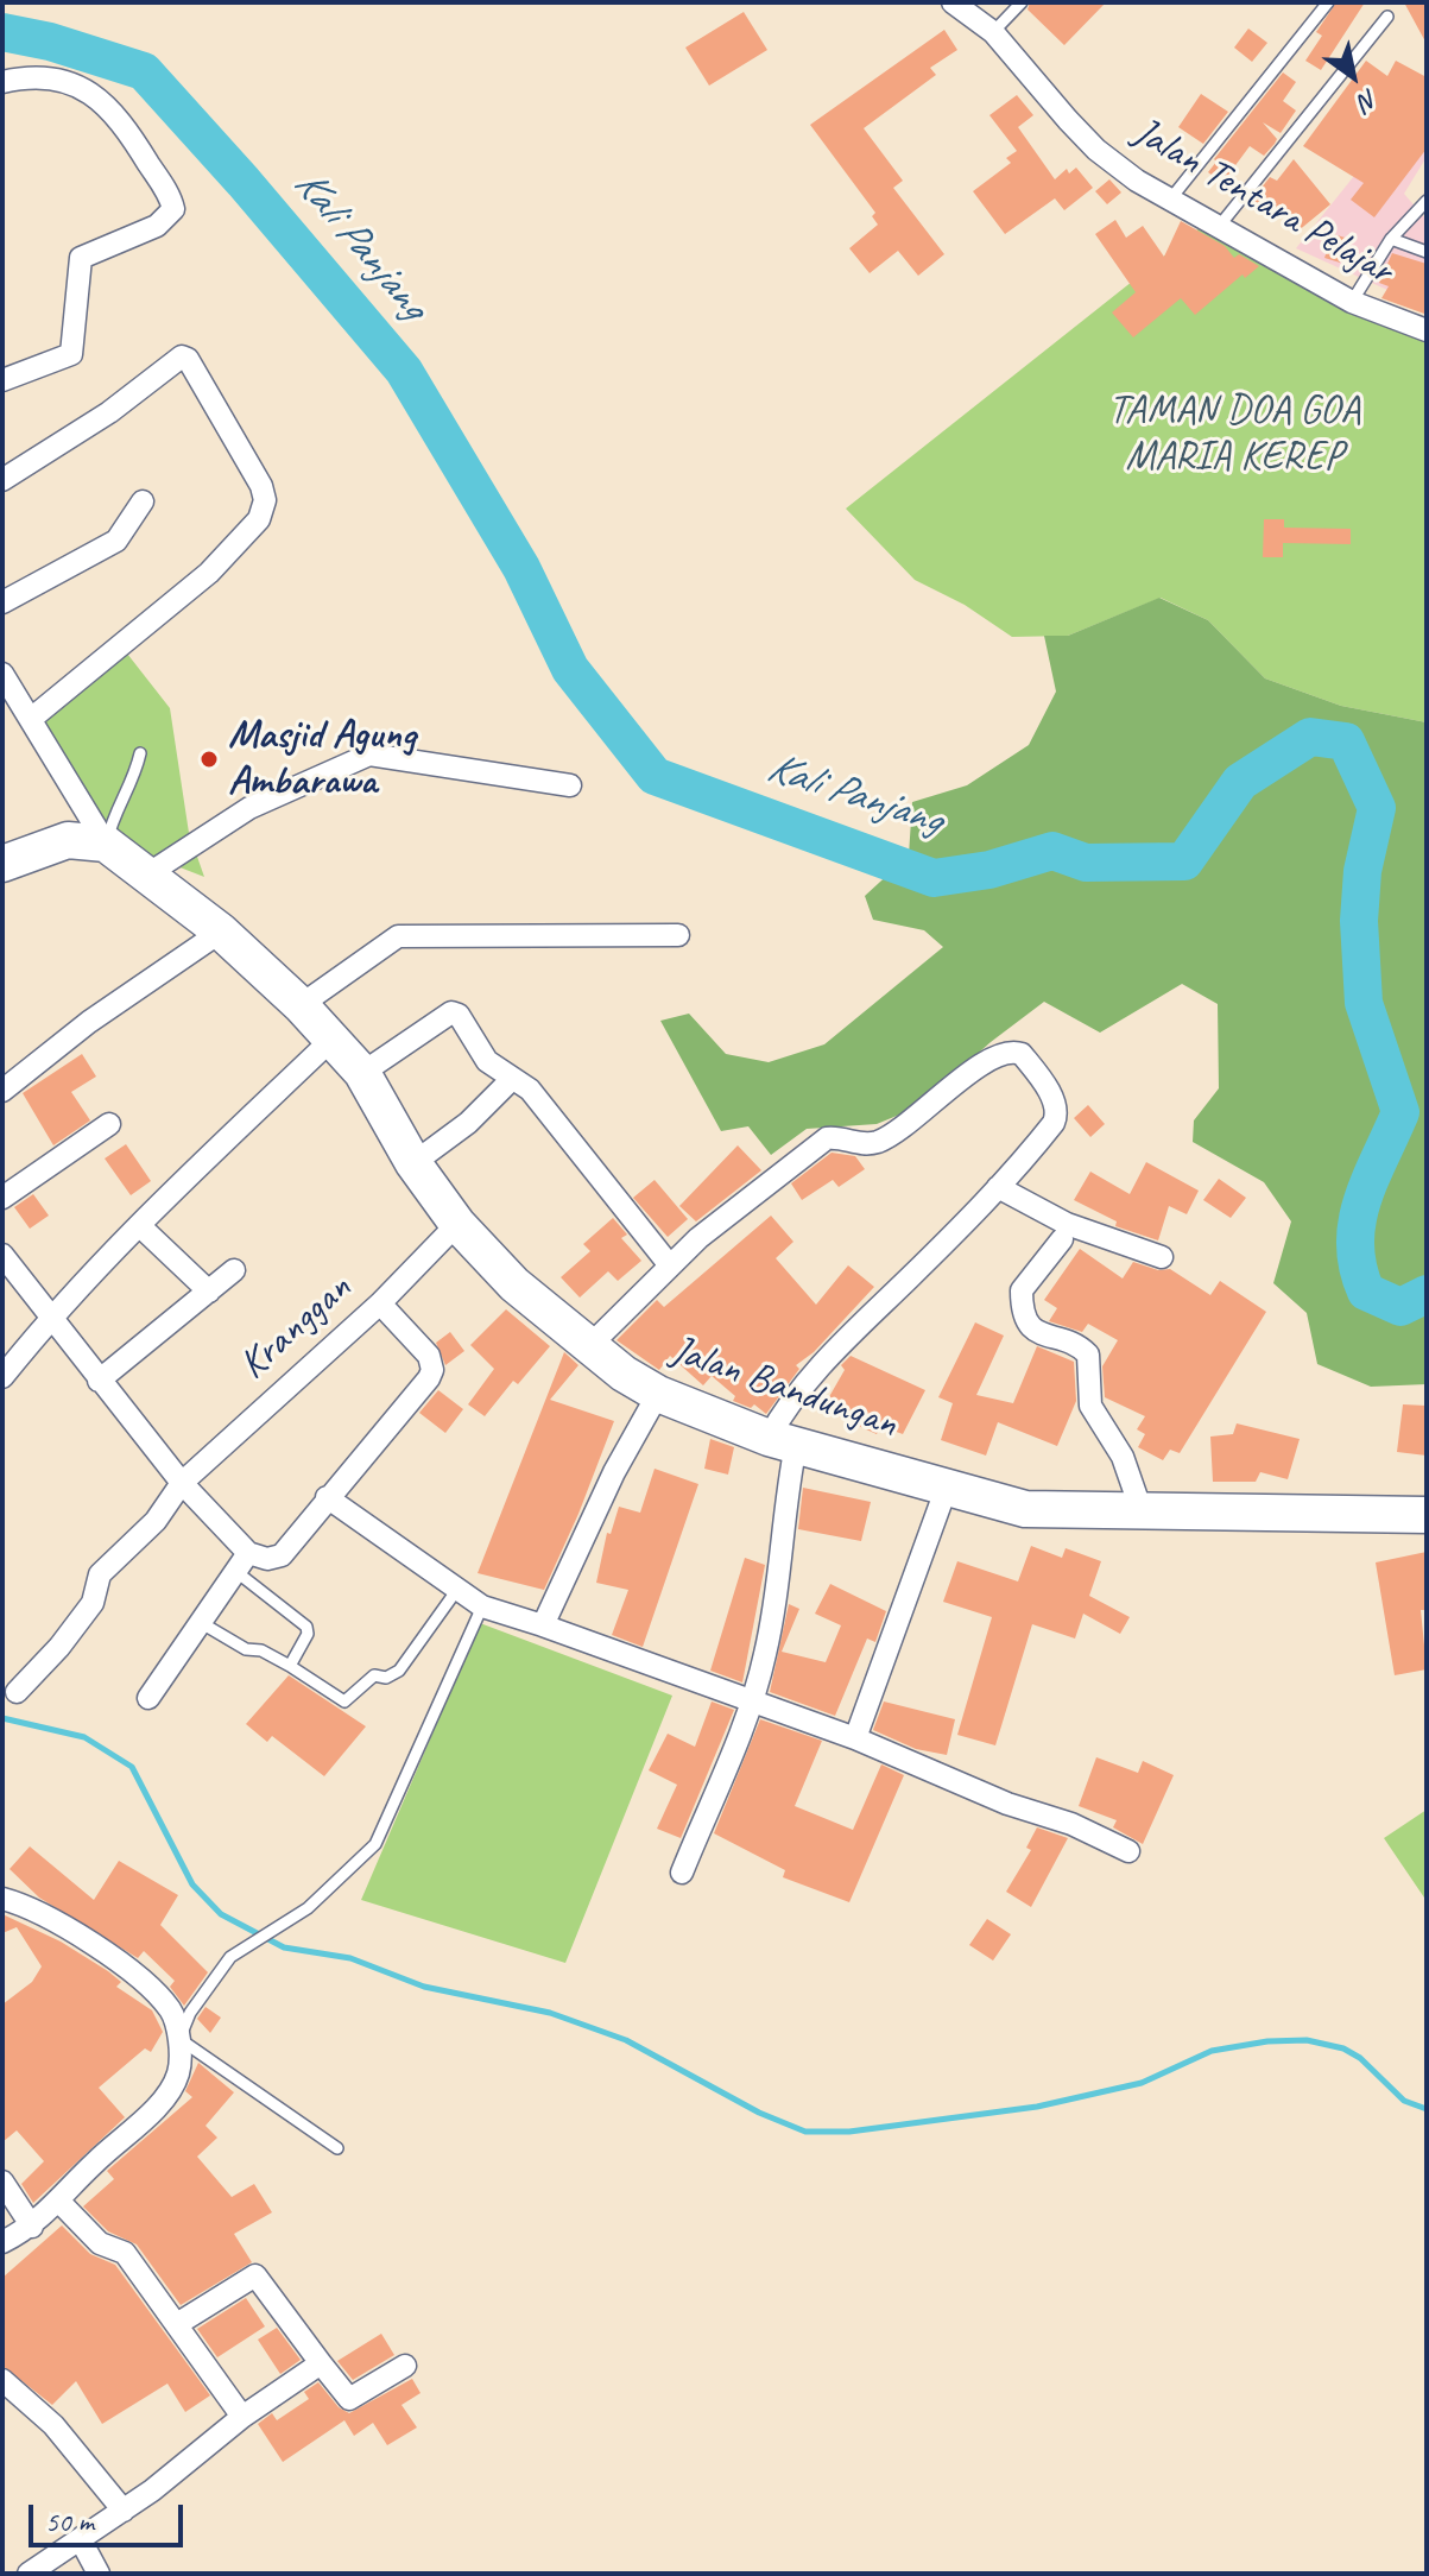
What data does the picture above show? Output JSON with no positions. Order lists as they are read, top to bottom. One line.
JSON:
{"streets":{"main road":["Jalan Bandungan"],"street":["Jalan Tentara Pelajar","Kranggan"]},"crossings":[["Kranggan","Jalan Bandungan"]],"water":["Kali Panjang"],"parks":["TAMAN DOA GOA MARIA KEREP"],"places":["Masjid Agung Ambarawa"],"scale_bar":"50 m","north":"bottom right"}
